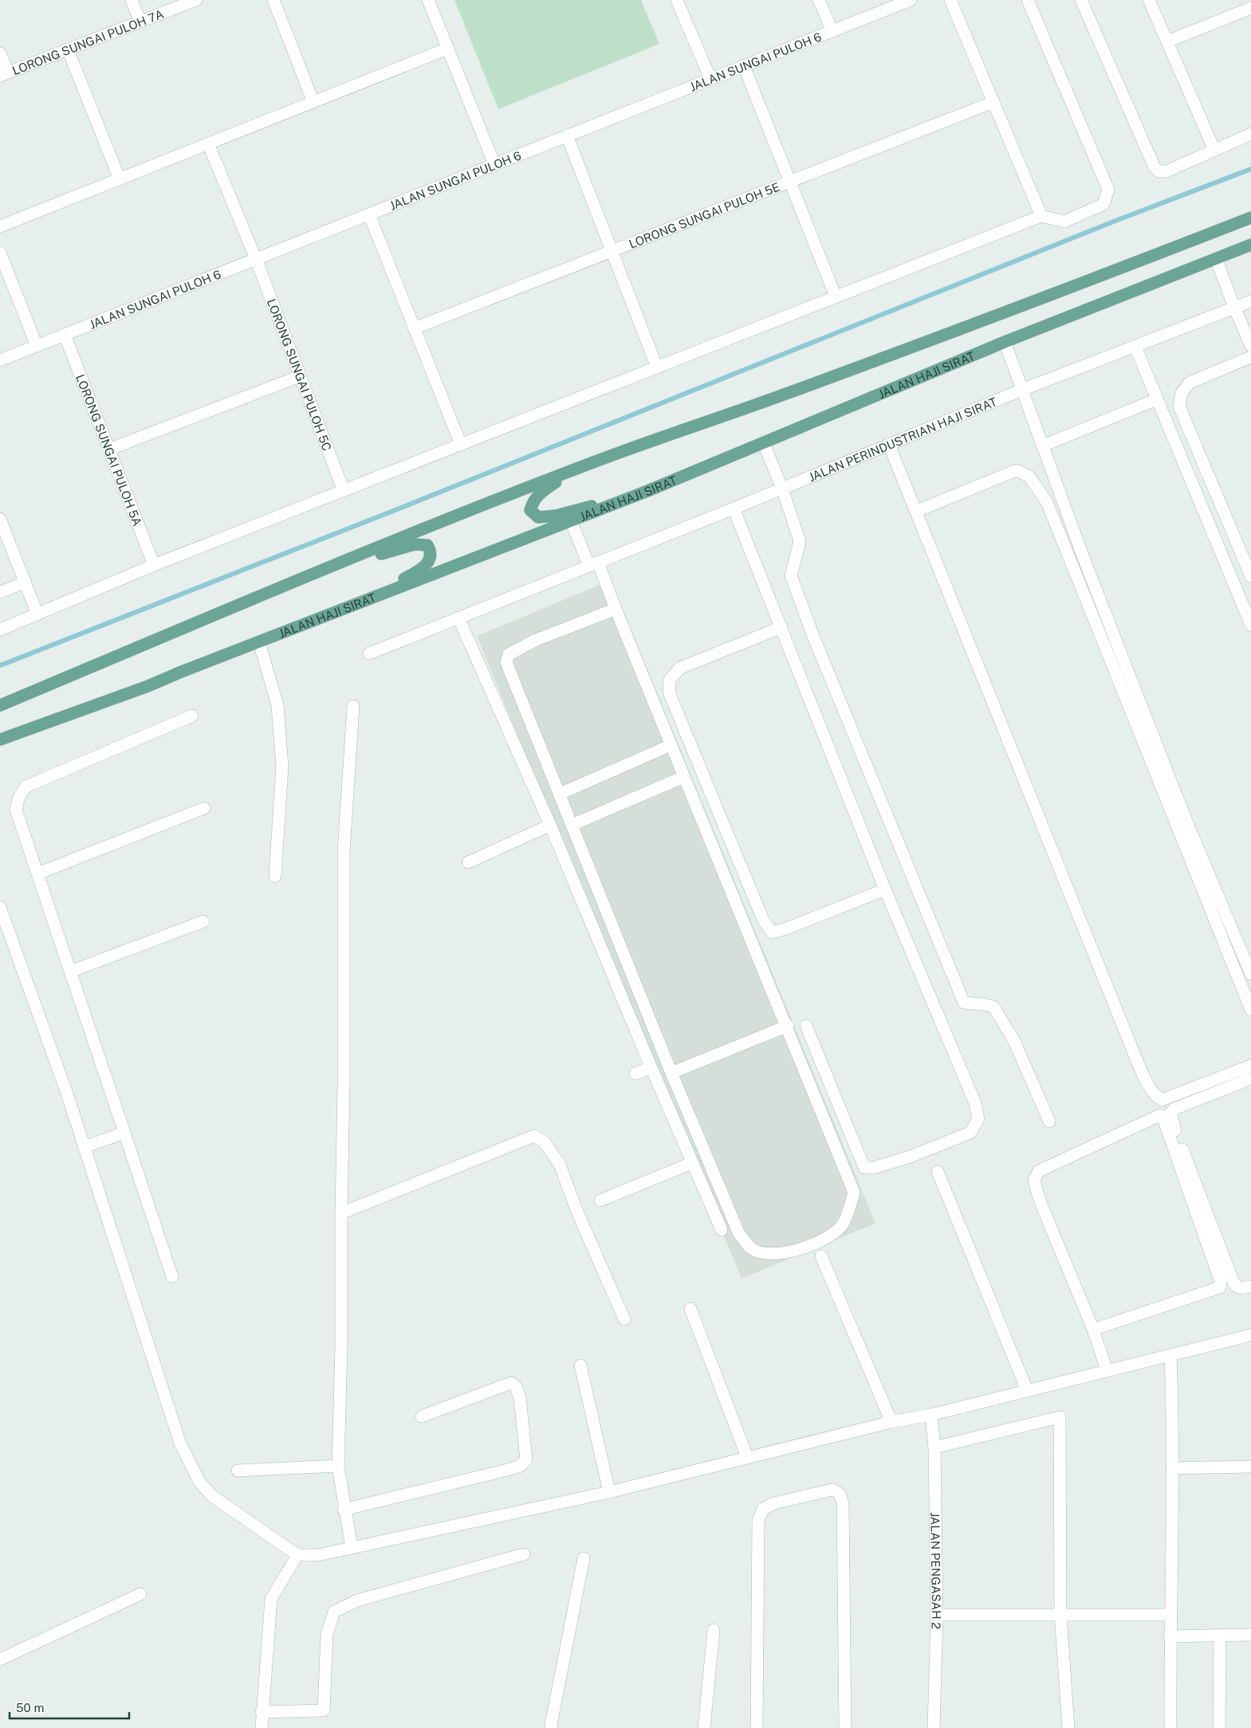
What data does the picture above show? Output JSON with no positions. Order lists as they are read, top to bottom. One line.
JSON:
{"streets":{"main road":["JALAN HAJI SIRAT"],"street":["LORONG SUNGAI PULOH 7A","JALAN SUNGAI PULOH 6","LORONG SUNGAI PULOH 5E","LORONG SUNGAI PULOH 5C","JALAN PERINDUSTRIAN HAJI SIRAT","LORONG SUNGAI PULOH 5A","JALAN PENGASAH 2"]},"crossings":[["JALAN SUNGAI PULOH 6","LORONG SUNGAI PULOH 5C"],["JALAN SUNGAI PULOH 6","LORONG SUNGAI PULOH 5A"]],"scale_bar":"50 m"}
